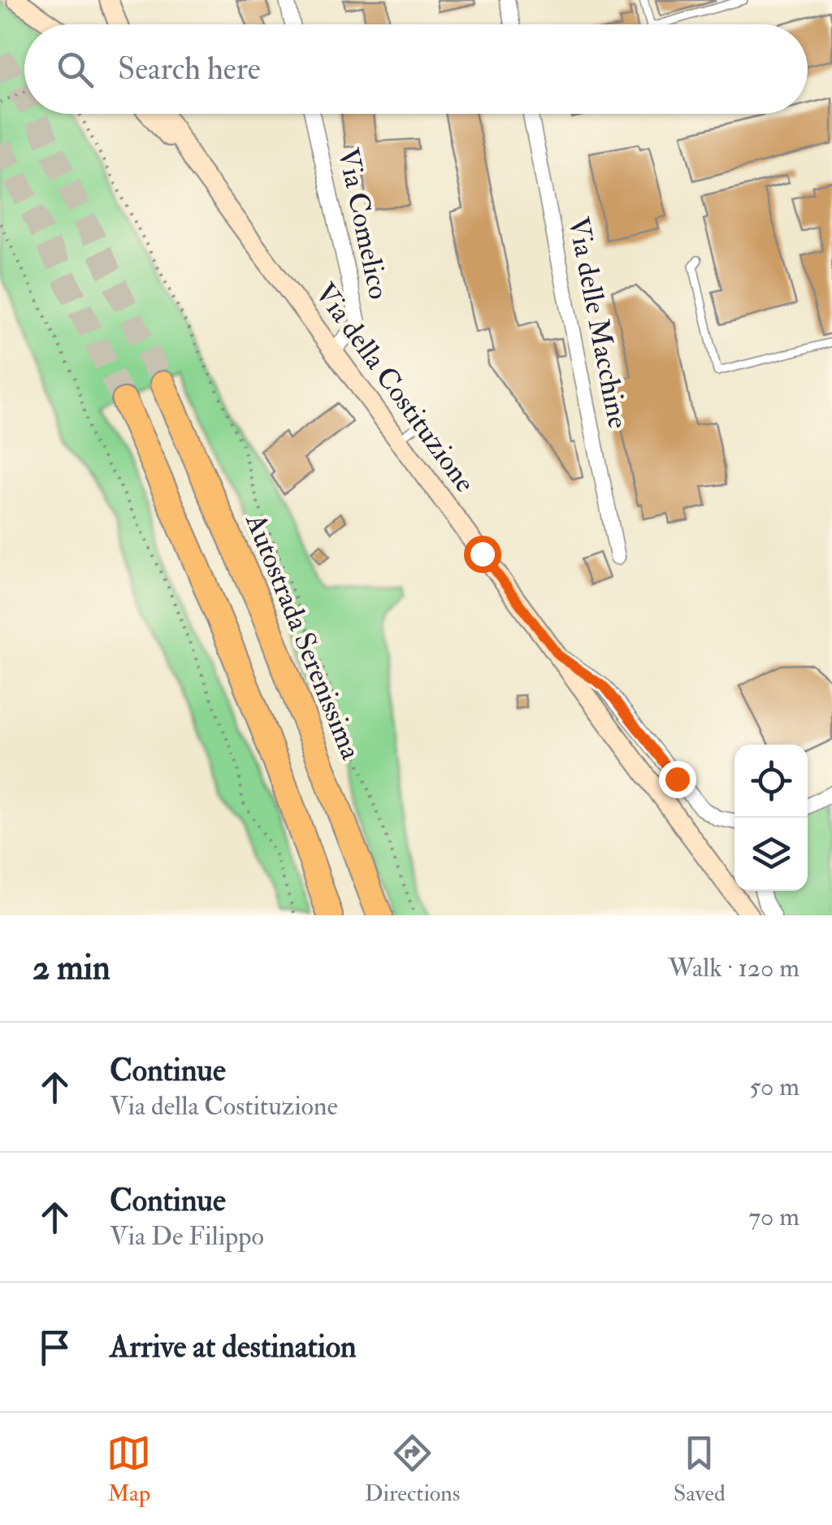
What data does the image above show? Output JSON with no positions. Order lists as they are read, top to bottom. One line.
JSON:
{"streets":{"highway":["Autostrada Serenissima"],"main road":["Via della Costituzione"],"street":["Via Comelico","Via delle Macchine"]},"crossings":[["Via Comelico","Via della Costituzione"]],"page":{"search":"Search here","heading":["2 min","Walk · 120 m"],"list":[["Continue","Via della Costituzione","50 m"],["Continue","Via De Filippo","70 m"],"Arrive at destination"],"nav":["Map","Directions","Saved"]}}
